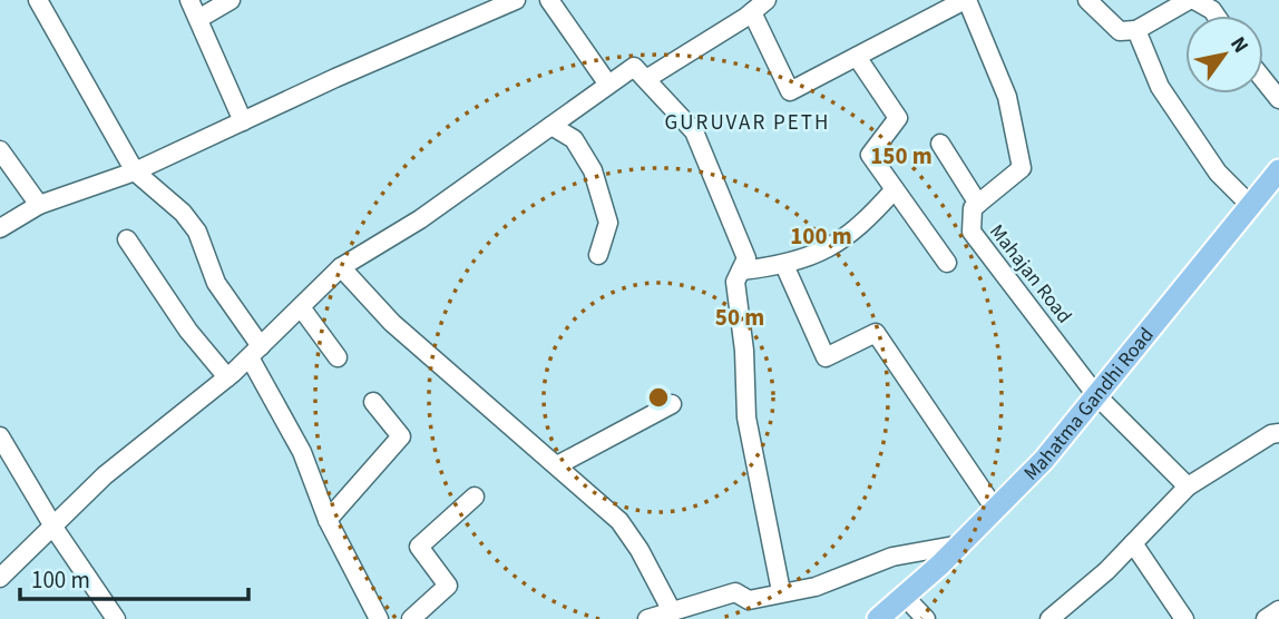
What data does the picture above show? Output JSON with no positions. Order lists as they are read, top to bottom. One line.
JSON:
{"streets":{"main road":["Mahatma Gandhi Road"],"street":["Mahajan Road"]},"crossings":[["Mahajan Road","Mahatma Gandhi Road"]],"districts":["GURUVAR PETH"],"scale_bar":"100 m","north":"top right","rings":["150 m","100 m","50 m"]}
